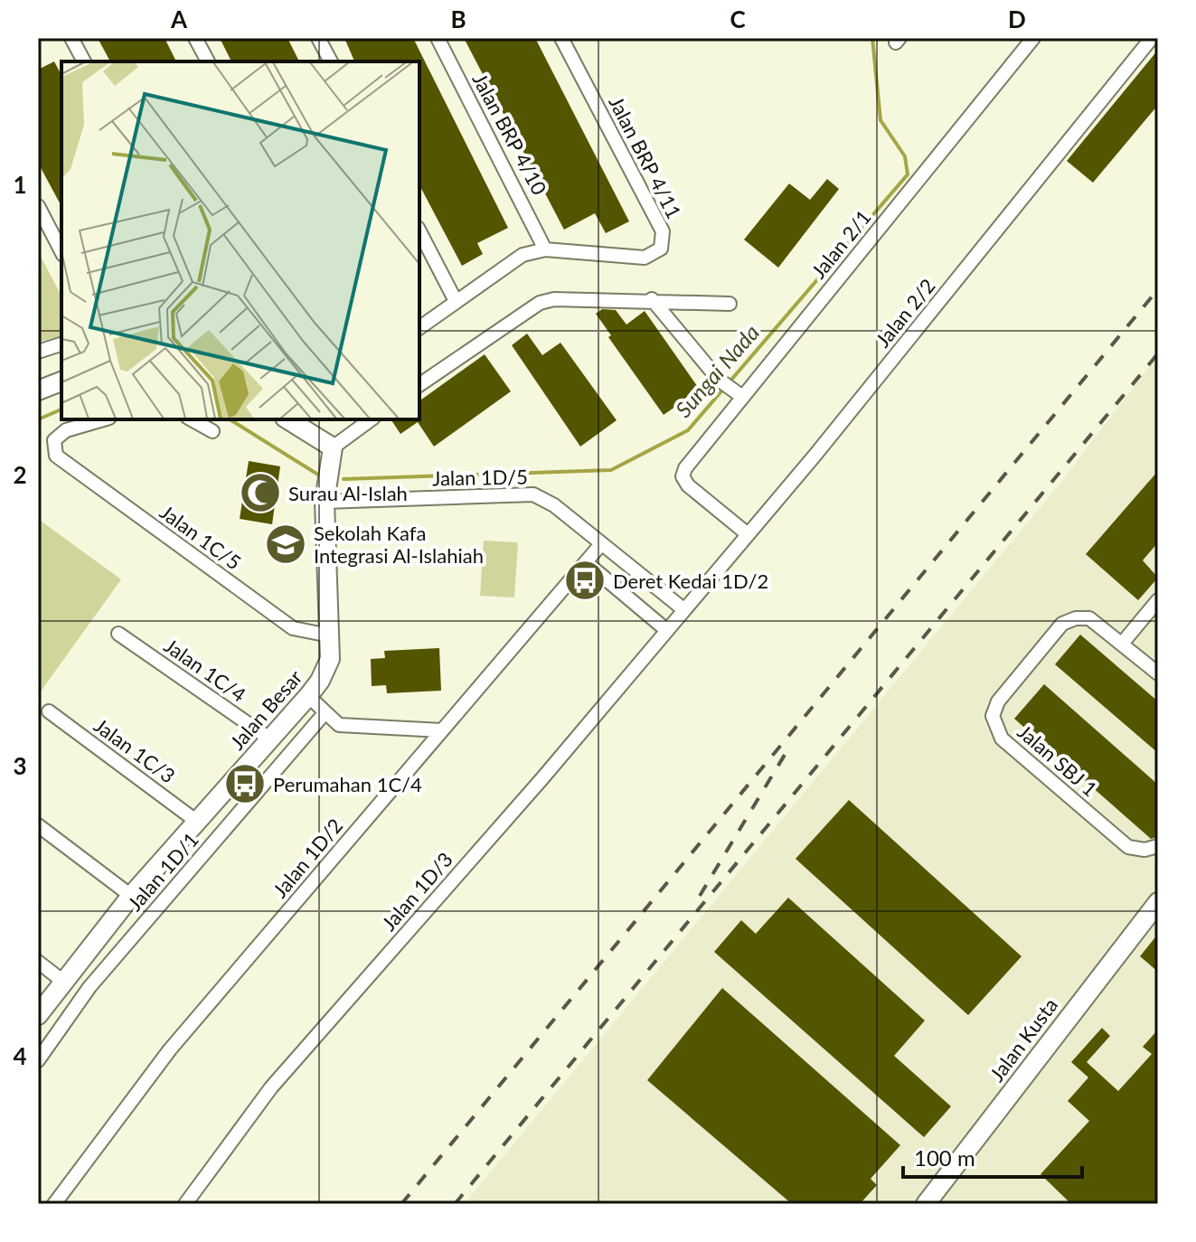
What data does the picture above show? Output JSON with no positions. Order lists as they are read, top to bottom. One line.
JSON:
{"streets":{"street":["Jalan BRP 4/10","Jalan BRP 4/11","Jalan 2/1","Jalan 2/2","Jalan 1D/5","Jalan 1C/5","Jalan 1C/4","Jalan Besar","Jalan 1C/3","Jalan SBJ 1","Jalan 1D/2","Jalan 1D/1","Jalan 1D/3","Jalan Kusta"]},"crossings":[["Jalan BRP 4/10","Jalan BRP 4/11"],["Jalan 2/1","Jalan 2/2"],["Jalan 2/2","Jalan 1D/5"],["Jalan 2/2","Jalan 1D/3"],["Jalan 1D/5","Jalan Besar"],["Jalan 1D/5","Jalan 1D/2"],["Jalan 1D/5","Jalan 1D/3"],["Jalan 1C/5","Jalan Besar"],["Jalan 1C/4","Jalan Besar"],["Jalan Besar","Jalan 1C/3"]],"water":["Sungai Nada"],"places":{"mosque":["Surau Al-Islah"],"school or university":["Sekolah Kafa Integrasi Al-Islahiah"],"bus stop":["Deret Kedai 1D/2","Perumahan 1C/4"]},"scale_bar":"100 m","grid":{"columns":["A","B","C","D"],"rows":["1","2","3","4"]}}
